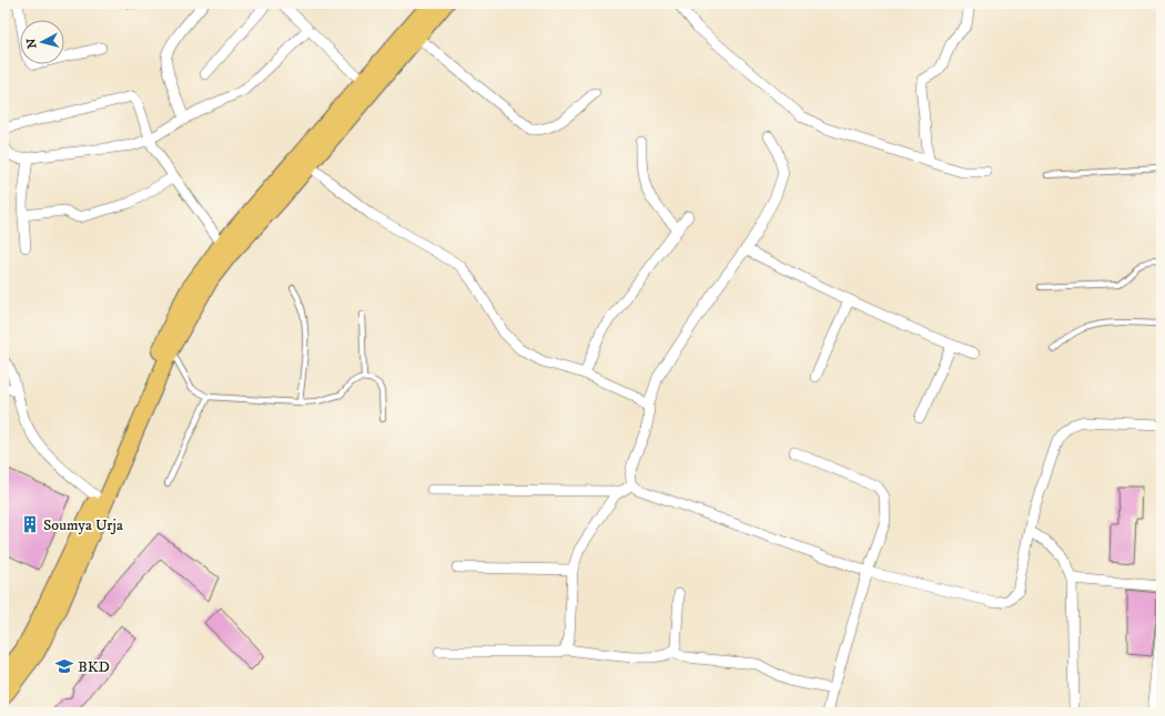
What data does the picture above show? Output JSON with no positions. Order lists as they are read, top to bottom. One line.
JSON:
{"places":{"building":["Soumya Urja"],"school or university":["BKD"]},"north":"left"}
